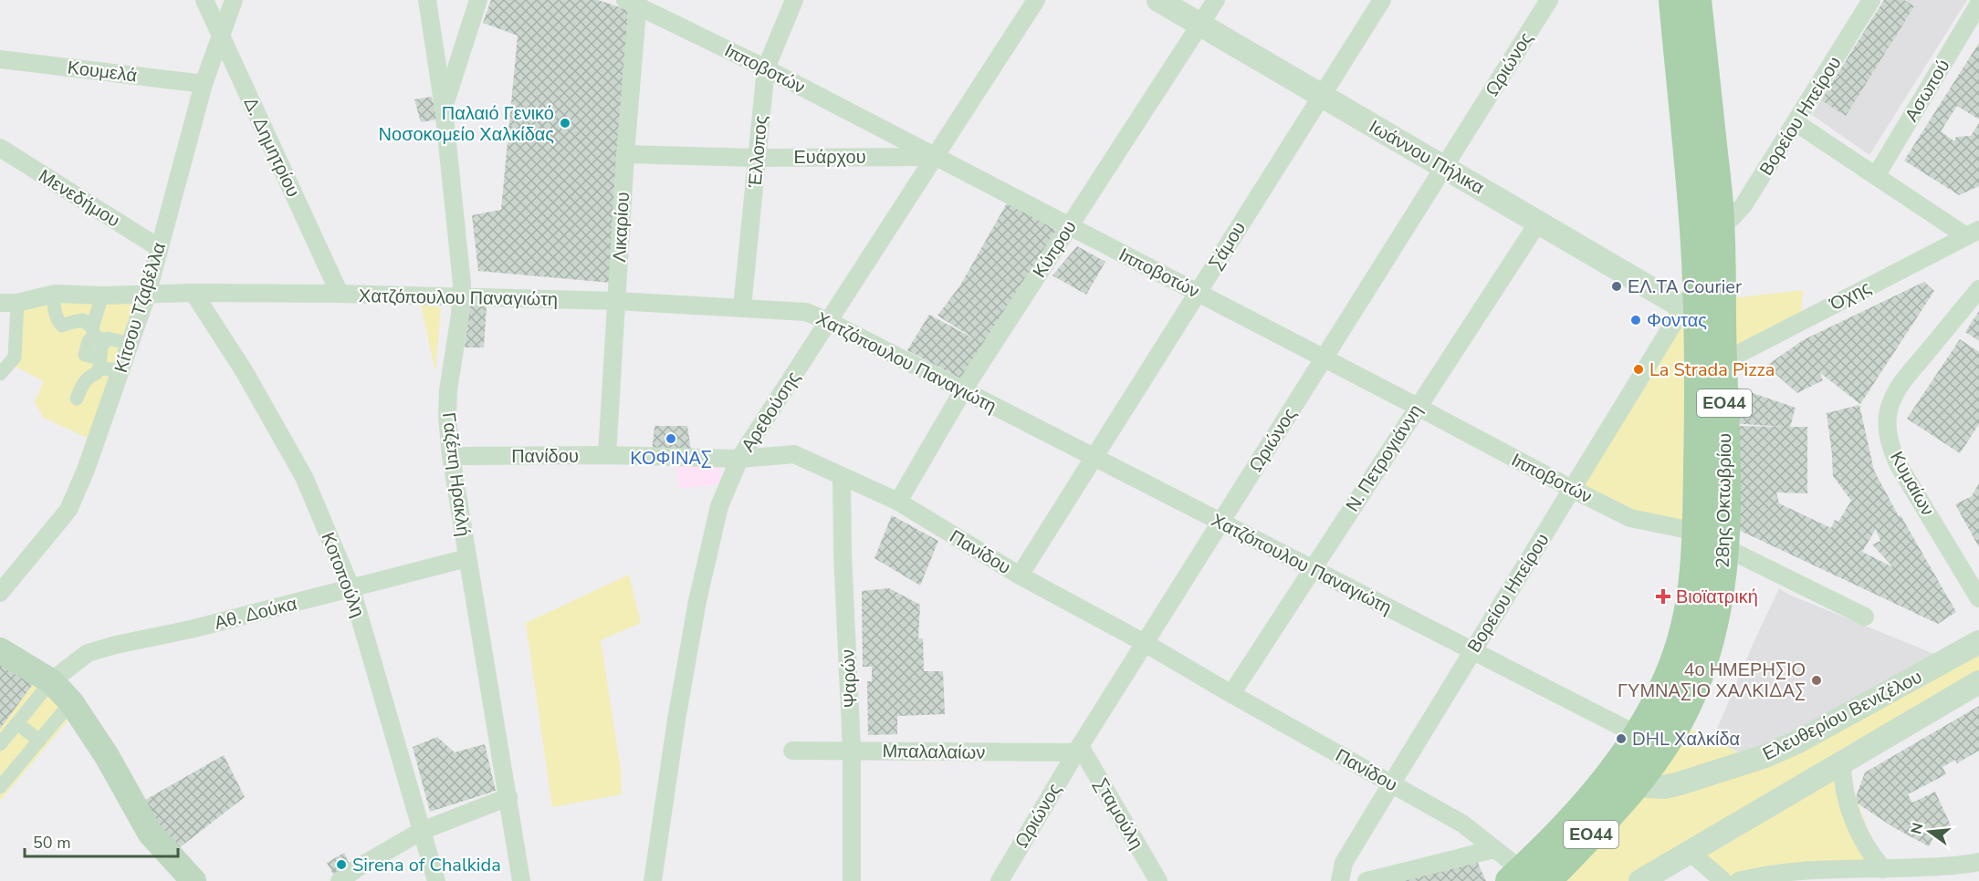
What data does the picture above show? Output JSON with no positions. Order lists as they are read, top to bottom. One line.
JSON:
{"streets":{"main road":["ΕΟ44","28ης Οκτωβρίου"],"street":["Ωριώνος","Ιπποβοτών","Κουμελά","Ασωπού","Βορείου Ηπείρου","Δ. Δημητρίου","Έλλοπος","Ευάρχου","Ιωάννου Πήλικα","Μενεδήμου","Λικαρίου","Σάμου","Κύπρου","Όχης","Χατζόπουλου Παναγιώτη","Κίτσου Τζαβέλλα","Αρεθούσης","Πανίδου","Ν. Πετρογιάννη","Γαζέπη Ηρακλή","Κυμαίων","Κοτοπούλη","Αθ. Δούκα","Ψαρών","Ελευθερίου Βενιζέλου","Μπαλαλαίων","Σταμούλη"]},"crossings":[["Ωριώνος","Ιπποβοτών"],["Ωριώνος","Ιωάννου Πήλικα"],["Ωριώνος","Χατζόπουλου Παναγιώτη"],["Ωριώνος","Πανίδου"],["Ωριώνος","Μπαλαλαίων"],["Ωριώνος","Σταμούλη"],["Ιπποβοτών","Βορείου Ηπείρου"],["Ιπποβοτών","Έλλοπος"],["Ιπποβοτών","Ευάρχου"],["Ιπποβοτών","Λικαρίου"],["Ιπποβοτών","Σάμου"],["Ιπποβοτών","Κύπρου"],["Ιπποβοτών","Αρεθούσης"],["Ιπποβοτών","Ν. Πετρογιάννη"],["Ιπποβοτών","28ης Οκτωβρίου"],["Κουμελά","Κίτσου Τζαβέλλα"],["Βορείου Ηπείρου","Ιωάννου Πήλικα"],["Βορείου Ηπείρου","Χατζόπουλου Παναγιώτη"],["Βορείου Ηπείρου","Πανίδου"],["Βορείου Ηπείρου","28ης Οκτωβρίου"],["Δ. Δημητρίου","Χατζόπουλου Παναγιώτη"],["Δ. Δημητρίου","Κίτσου Τζαβέλλα"],["Έλλοπος","Ευάρχου"],["Έλλοπος","Χατζόπουλου Παναγιώτη"],["Ευάρχου","Λικαρίου"],["Ευάρχου","Αρεθούσης"],["Ιωάννου Πήλικα","Σάμου"],["Ιωάννου Πήλικα","Κύπρου"],["Ιωάννου Πήλικα","Ν. Πετρογιάννη"],["Ιωάννου Πήλικα","28ης Οκτωβρίου"],["Μενεδήμου","Κίτσου Τζαβέλλα"],["Λικαρίου","Χατζόπουλου Παναγιώτη"],["Λικαρίου","Πανίδου"],["Σάμου","Χατζόπουλου Παναγιώτη"],["Σάμου","Πανίδου"],["Κύπρου","Χατζόπουλου Παναγιώτη"],["Κύπρου","Πανίδου"],["Όχης","28ης Οκτωβρίου"],["Χατζόπουλου Παναγιώτη","Κίτσου Τζαβέλλα"],["Χατζόπουλου Παναγιώτη","ΕΟ44"],["Χατζόπουλου Παναγιώτη","Αρεθούσης"],["Χατζόπουλου Παναγιώτη","Ν. Πετρογιάννη"],["Χατζόπουλου Παναγιώτη","Γαζέπη Ηρακλή"],["Χατζόπουλου Παναγιώτη","28ης Οκτωβρίου"],["Χατζόπουλου Παναγιώτη","Κοτοπούλη"],["ΕΟ44","Πανίδου"],["ΕΟ44","28ης Οκτωβρίου"],["ΕΟ44","Ελευθερίου Βενιζέλου"],["Αρεθούσης","Πανίδου"],["Πανίδου","Ν. Πετρογιάννη"],["Πανίδου","Γαζέπη Ηρακλή"],["Πανίδου","Ψαρών"],["Γαζέπη Ηρακλή","Αθ. Δούκα"],["28ης Οκτωβρίου","Ελευθερίου Βενιζέλου"],["Κοτοπούλη","Αθ. Δούκα"],["Ψαρών","Μπαλαλαίων"],["Μπαλαλαίων","Σταμούλη"]],"places":{"other":["Παλαιό Γενικό Νοσοκομείο Χαλκίδας","ΕΛ.ΤΑ Courier","Φοντας","La Strada Pizza","ΚΟΦΙΝΑΣ","4ο ΗΜΕΡΗΣΙΟ ΓΥΜΝΑΣΙΟ ΧΑΛΚΙΔΑΣ","DHL Χαλκίδα","Sirena of Chalkida"],"health":["Βιοϊατρική"]},"scale_bar":"50 m","north":"left"}
